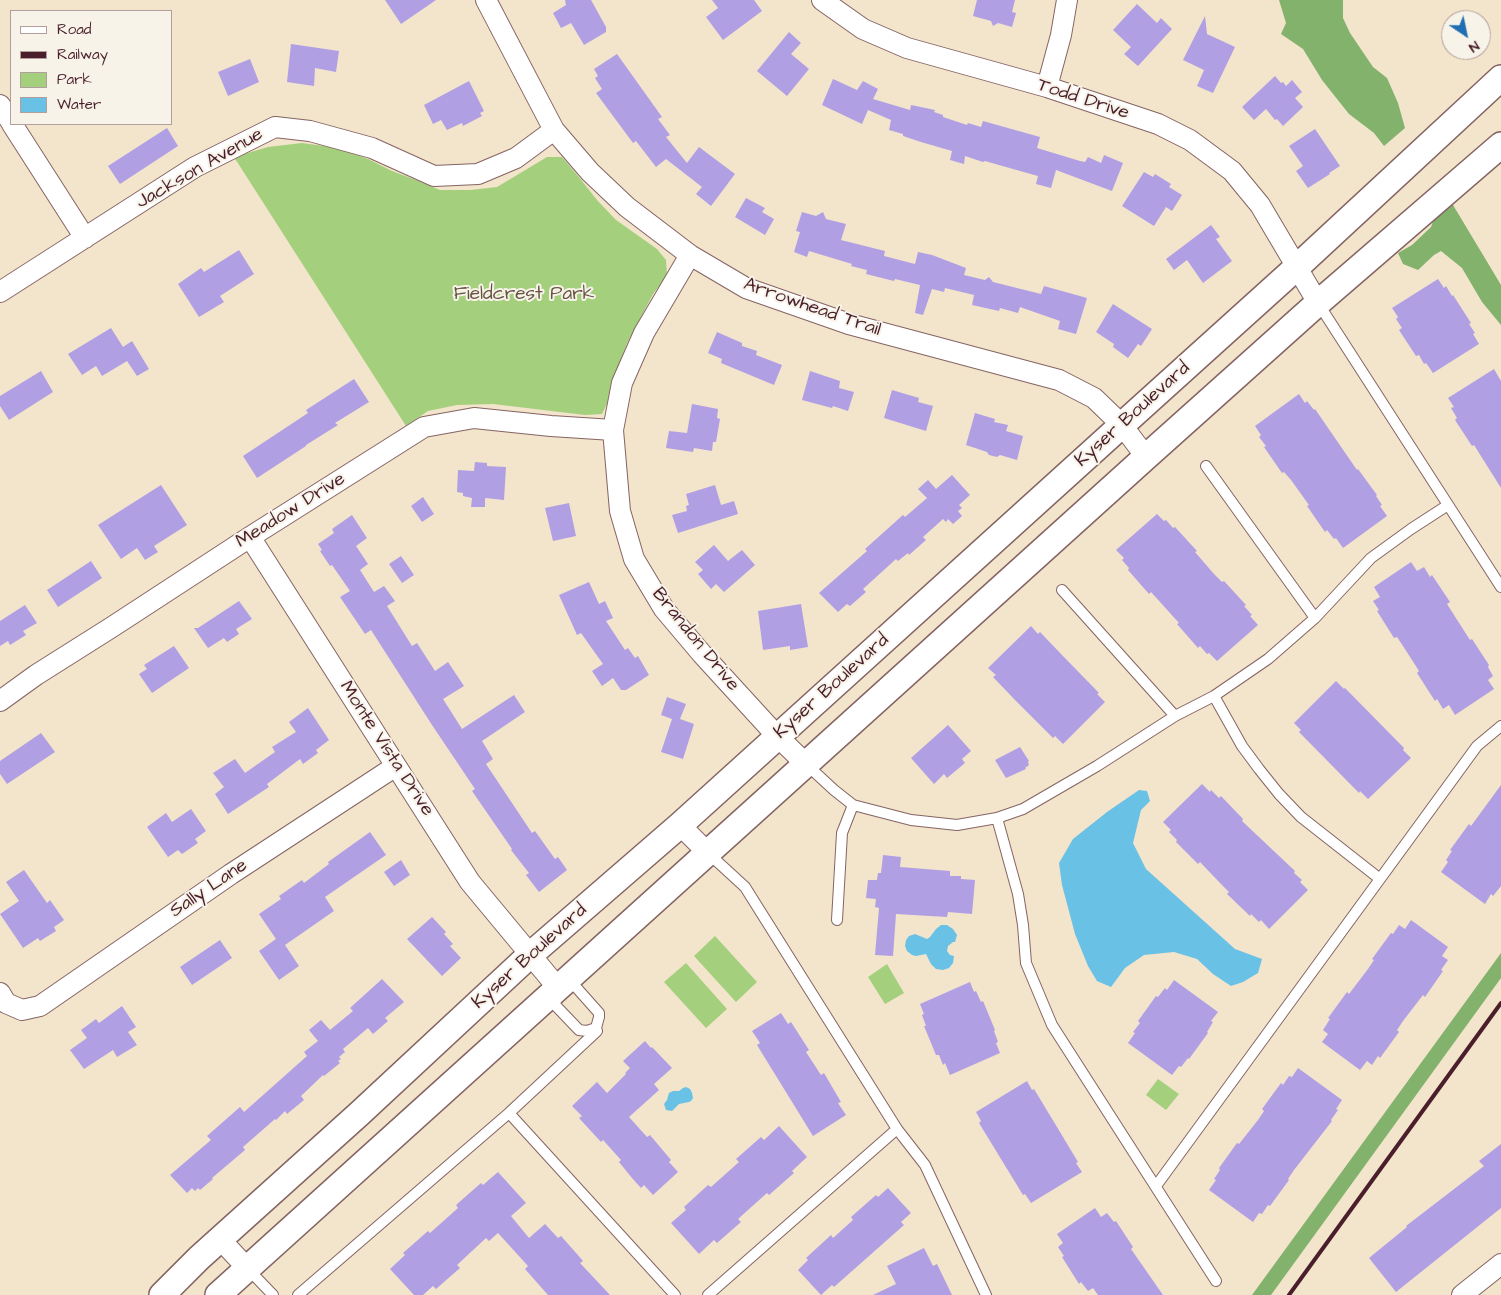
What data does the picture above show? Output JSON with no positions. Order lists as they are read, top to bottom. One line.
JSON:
{"streets":{"street":["Todd Drive","Jackson Avenue","Arrowhead Trail","Kyser Boulevard","Meadow Drive","Brandon Drive","Monte Vista Drive","Sally Lane"]},"crossings":[["Todd Drive","Kyser Boulevard"],["Jackson Avenue","Arrowhead Trail"],["Arrowhead Trail","Kyser Boulevard"],["Arrowhead Trail","Brandon Drive"],["Kyser Boulevard","Brandon Drive"],["Kyser Boulevard","Monte Vista Drive"],["Meadow Drive","Brandon Drive"],["Meadow Drive","Monte Vista Drive"],["Monte Vista Drive","Sally Lane"]],"parks":["Fieldcrest Park"],"legend":["Road","Railway","Park","Water"],"north":"bottom right"}
